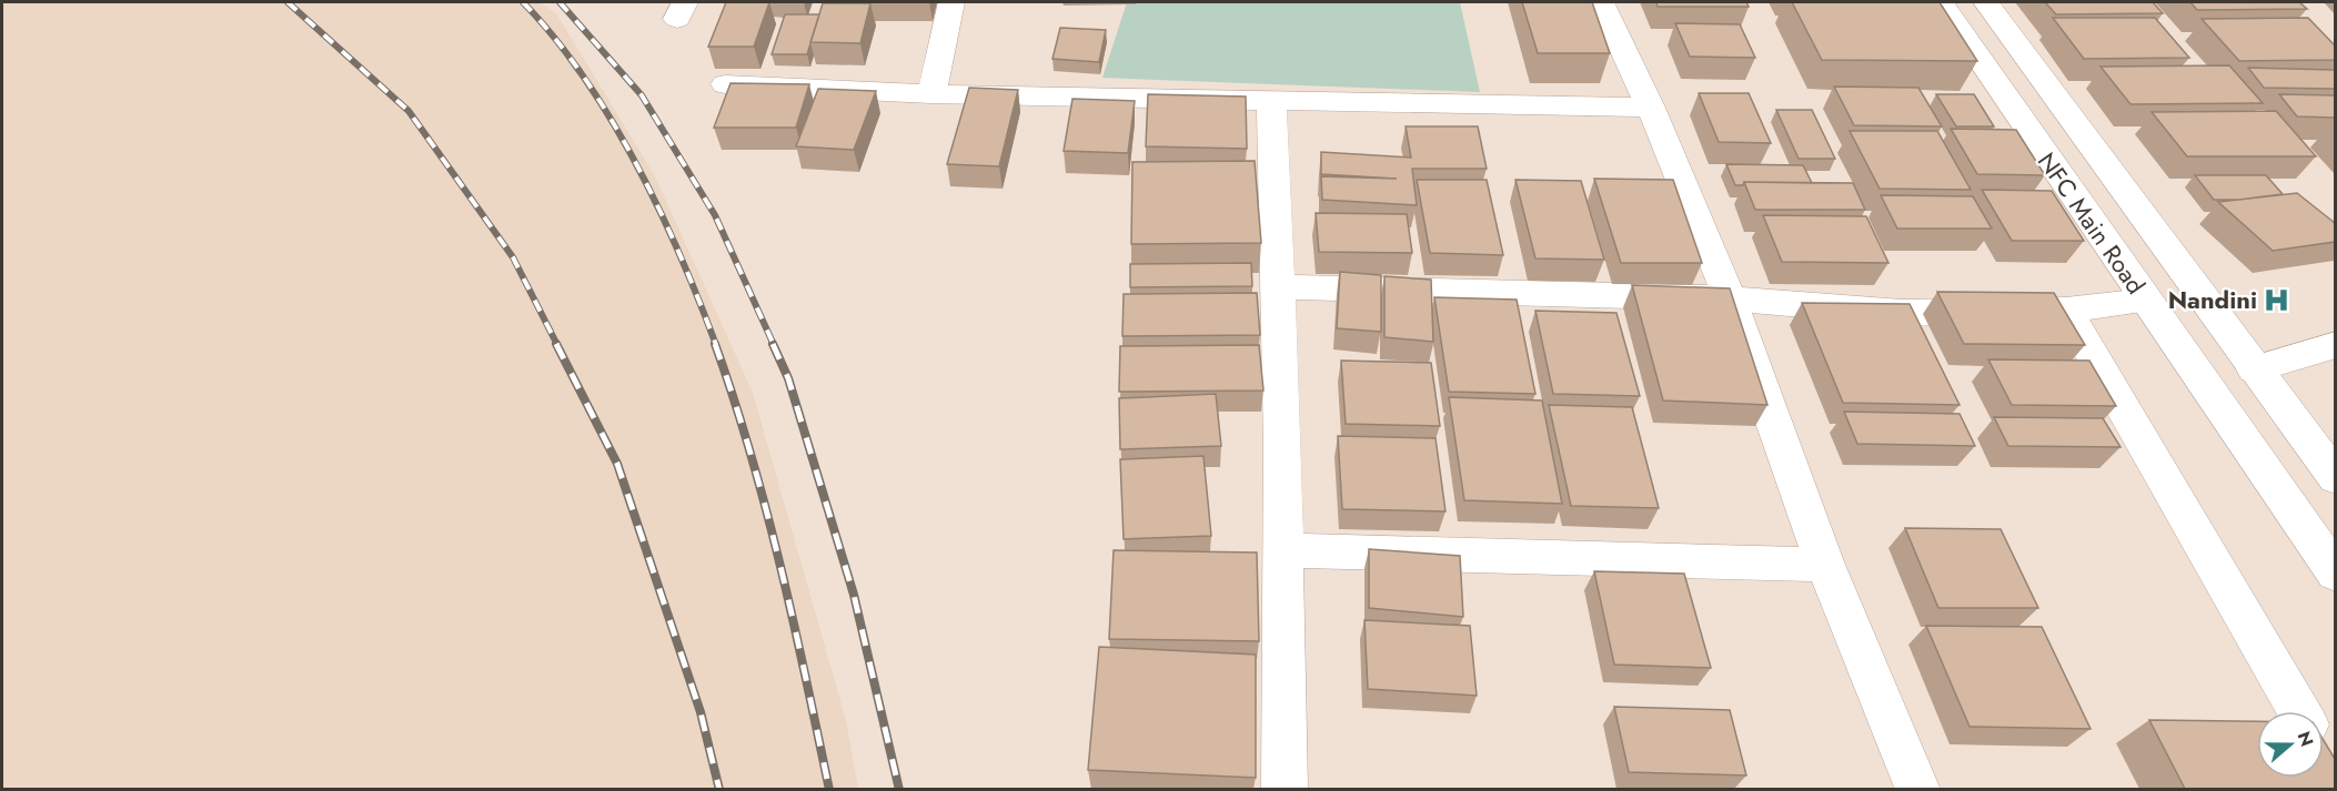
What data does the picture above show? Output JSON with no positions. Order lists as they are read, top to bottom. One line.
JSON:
{"streets":{"street":["NFC Main Road"]},"places":{"hospital":["Nandini"]},"north":"right"}
